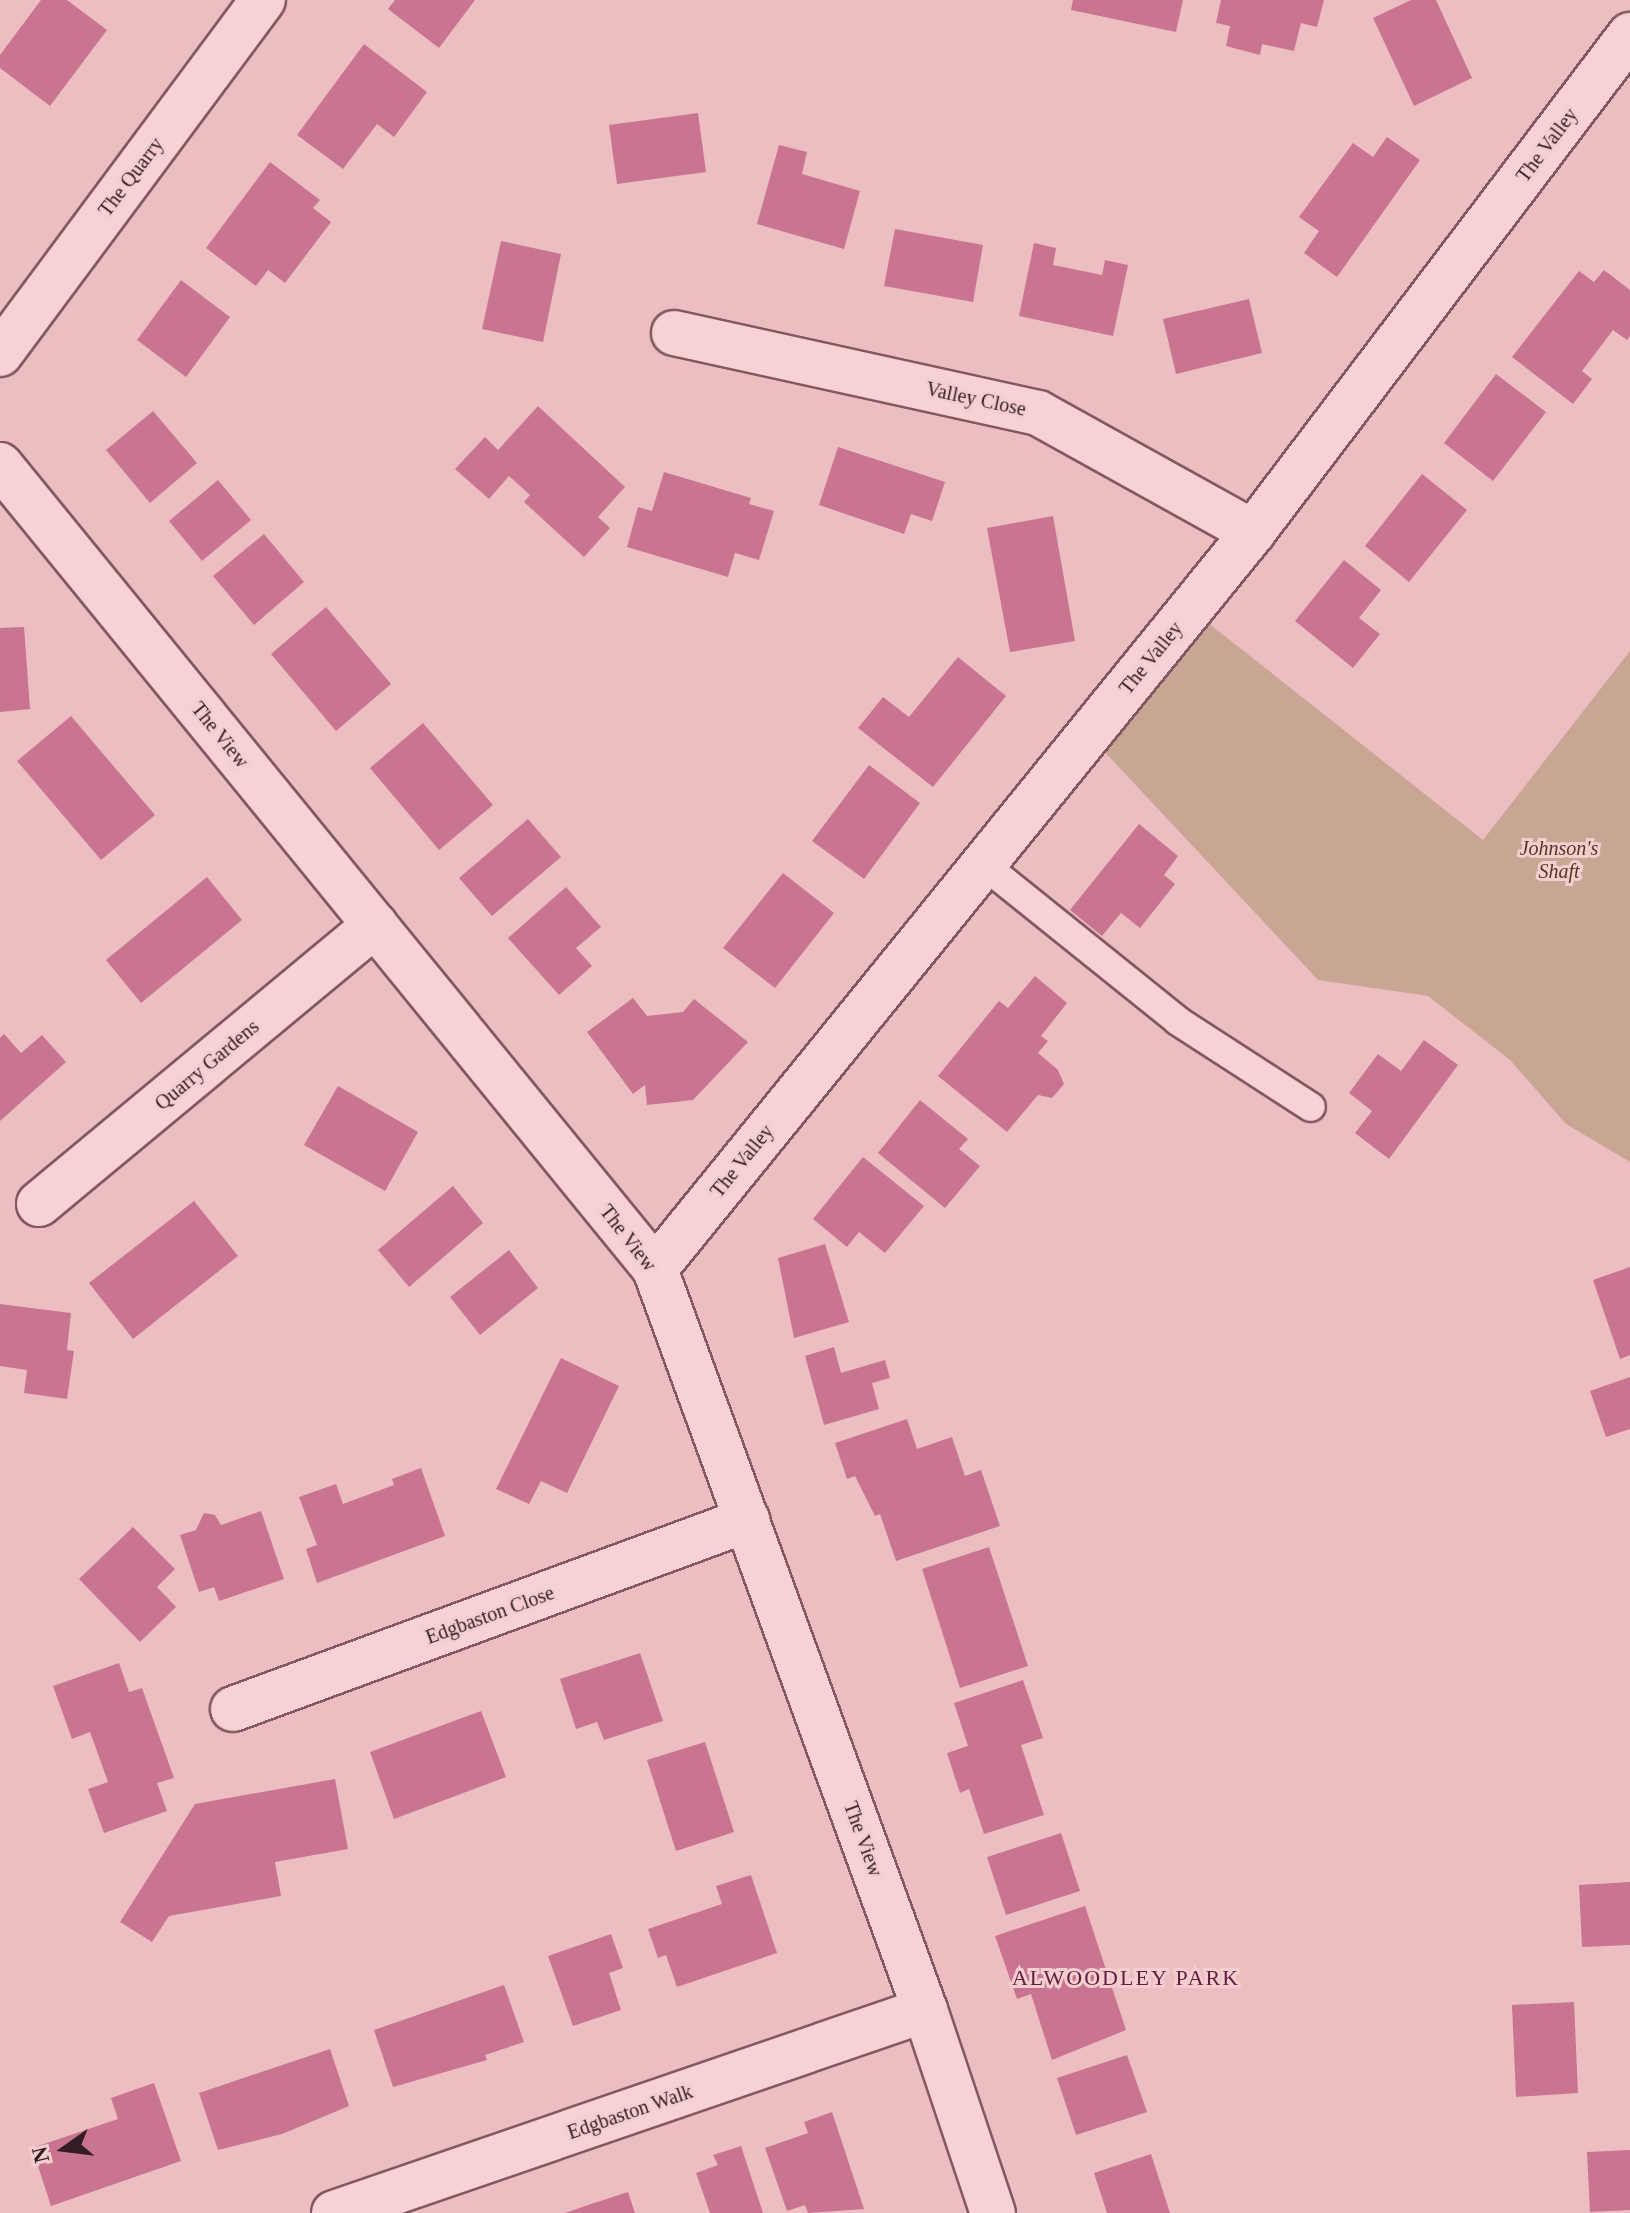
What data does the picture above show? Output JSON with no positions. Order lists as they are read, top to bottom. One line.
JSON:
{"streets":{"street":["The Valley","The Quarry","Valley Close","The View","Quarry Gardens","Edgbaston Close","Edgbaston Walk"]},"crossings":[["The Valley","Valley Close"],["The Valley","The View"],["The View","Quarry Gardens"],["The View","Edgbaston Close"],["The View","Edgbaston Walk"]],"districts":["ALWOODLEY PARK"],"parks":["Johnson's Shaft"],"north":"left"}
